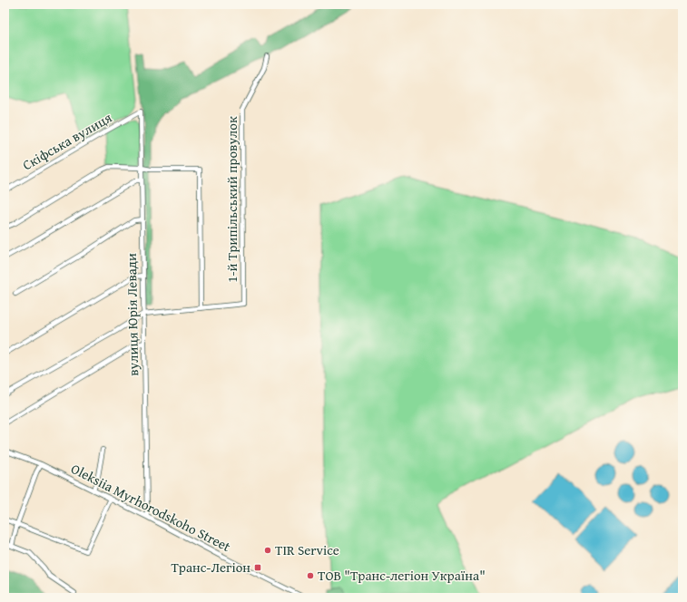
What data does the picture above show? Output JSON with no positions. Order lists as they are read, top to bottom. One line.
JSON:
{"streets":{"street":["Скіфська вулиця","1-й Трипільський провулок","вулиця Юрія Левади","Oleksiia Myrhorodskoho Street"]},"crossings":[["Скіфська вулиця","вулиця Юрія Левади"],["вулиця Юрія Левади","Oleksiia Myrhorodskoho Street"]],"places":{"other":["TIR Service","ТОВ \"Транс-легіон Україна\""],"transit":["Транс-Легіон"]}}
